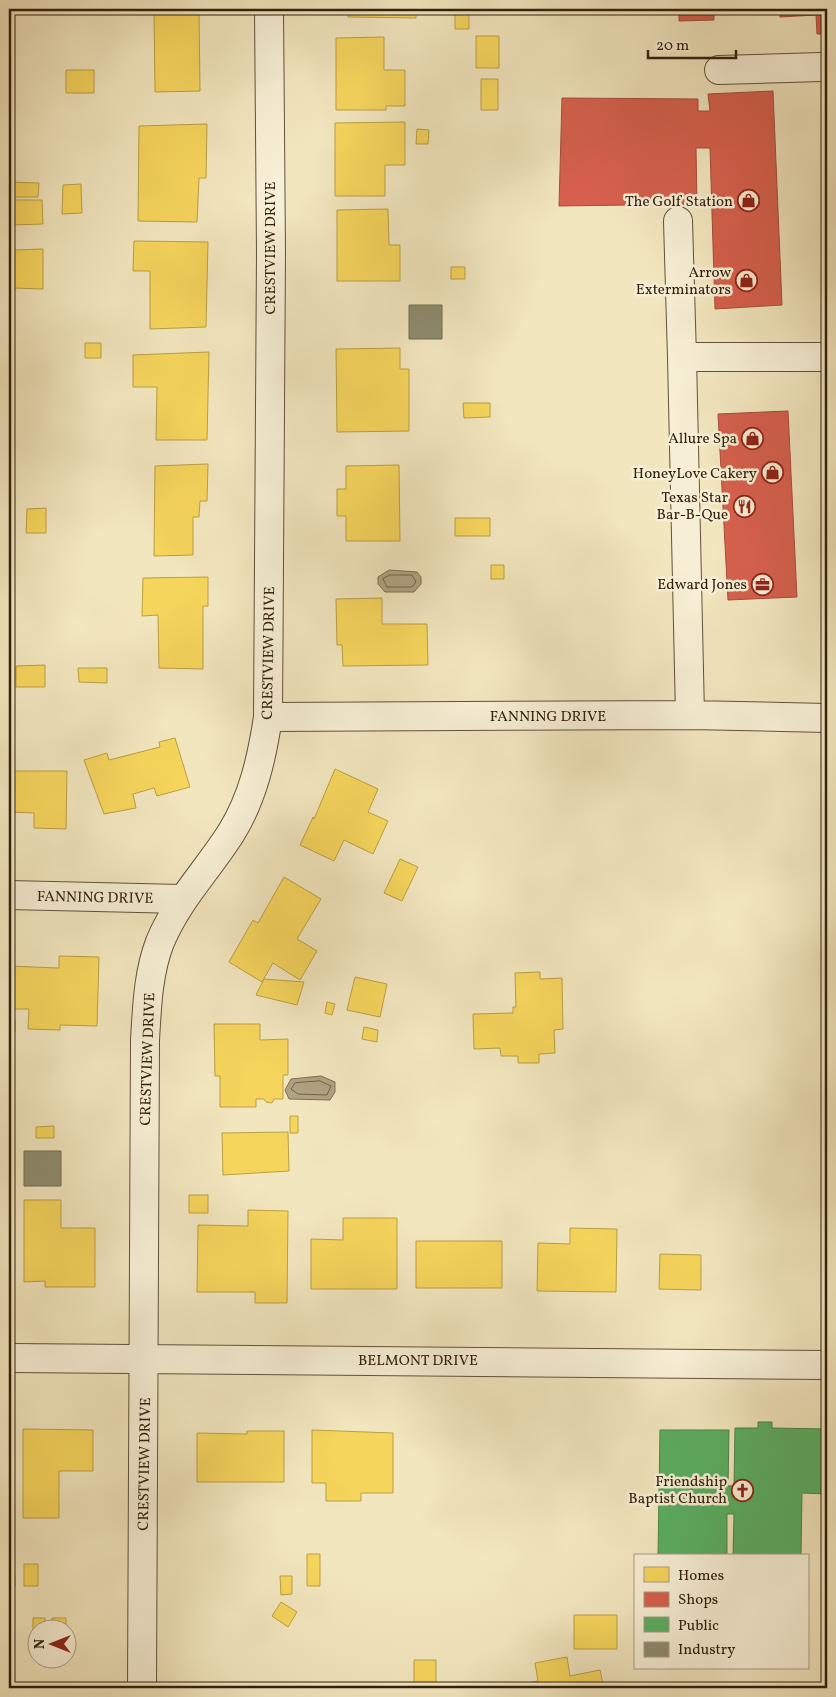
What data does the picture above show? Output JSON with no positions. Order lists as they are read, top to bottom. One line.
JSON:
{"streets":{"street":["CRESTVIEW DRIVE","FANNING DRIVE","BELMONT DRIVE"]},"crossings":[["CRESTVIEW DRIVE","FANNING DRIVE"],["CRESTVIEW DRIVE","BELMONT DRIVE"]],"places":{"shop":["The Golf Station","Arrow Exterminators","Allure Spa","HoneyLove Cakery"],"restaurant":["Texas Star Bar-B-Que"],"office":["Edward Jones"],"church":["Friendship Baptist Church"]},"legend":["Homes","Shops","Public","Industry"],"scale_bar":"20 m","north":"left"}
